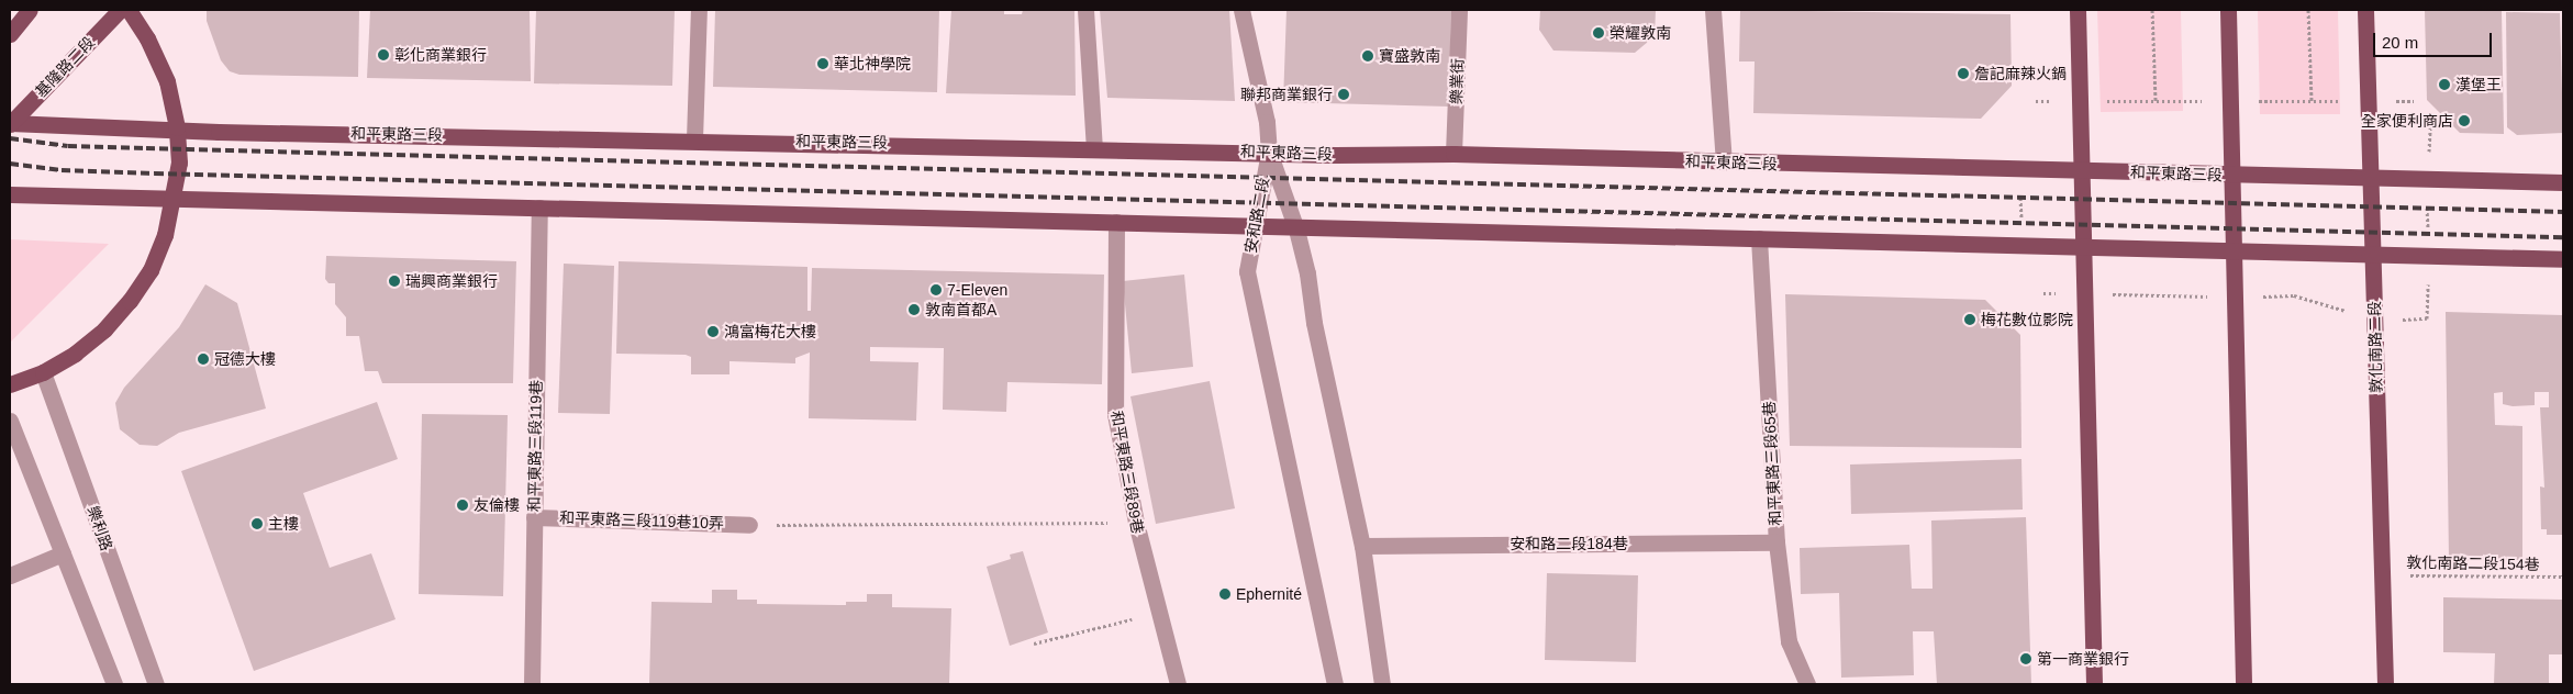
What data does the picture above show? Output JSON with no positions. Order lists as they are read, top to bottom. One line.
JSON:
{"streets":{"main road":["基隆路二段","和平東路三段","敦化南路二段"],"street":["樂業街","安和路二段","和平東路三段119巷","和平東路三段65巷","和平東路三段89巷","和平東路三段119巷10弄","樂利路","安和路二段184巷"],"path":["敦化南路二段154巷"]},"crossings":[["基隆路二段","和平東路三段"],["樂業街","和平東路三段"],["和平東路三段","安和路二段"],["和平東路三段","敦化南路二段"],["安和路二段","安和路二段184巷"],["敦化南路二段","敦化南路二段154巷"],["和平東路三段119巷","和平東路三段119巷10弄"],["和平東路三段65巷","安和路二段184巷"]],"places":["榮耀敦南","彰化商業銀行","寶盛敦南","華北神學院","詹記麻辣火鍋","漢堡王","聯邦商業銀行","全家便利商店","瑞興商業銀行","7-Eleven","敦南首都A","梅花數位影院","鴻富梅花大樓","冠德大樓","友倫樓","主樓","Ephernité","第一商業銀行"],"scale_bar":"20 m"}
